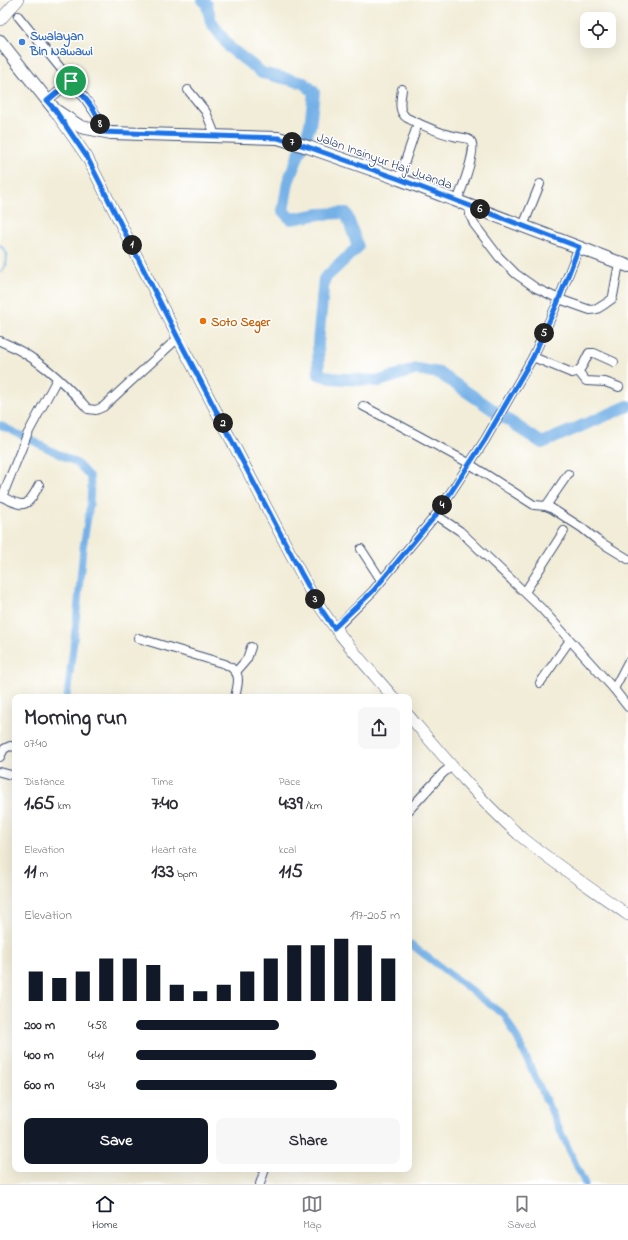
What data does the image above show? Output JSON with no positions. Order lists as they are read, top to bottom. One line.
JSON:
{"streets":{"main road":["Jalan Insinyur Haji Juanda"]},"places":["Swalayan Bin Nawawi","Soto Seger"],"page":{"pins":["8","7","6","1","5","2","4","3"],"heading":["Morning run","07:40"],"stats":[["Distance","1.65 km"],["Time","7:40"],["Pace","4:39 /km"],["Elevation","11 m"],["Heart rate","133 bpm"],["kcal","115"]],"chart":["Elevation","197–205 m"],"list":[{"name":"200 m","note":"4:58"},{"name":"400 m","note":"4:41"},{"name":"600 m","note":"4:34"}],"buttons":["Save","Share"],"tabs":["Home","Map","Saved"]}}
